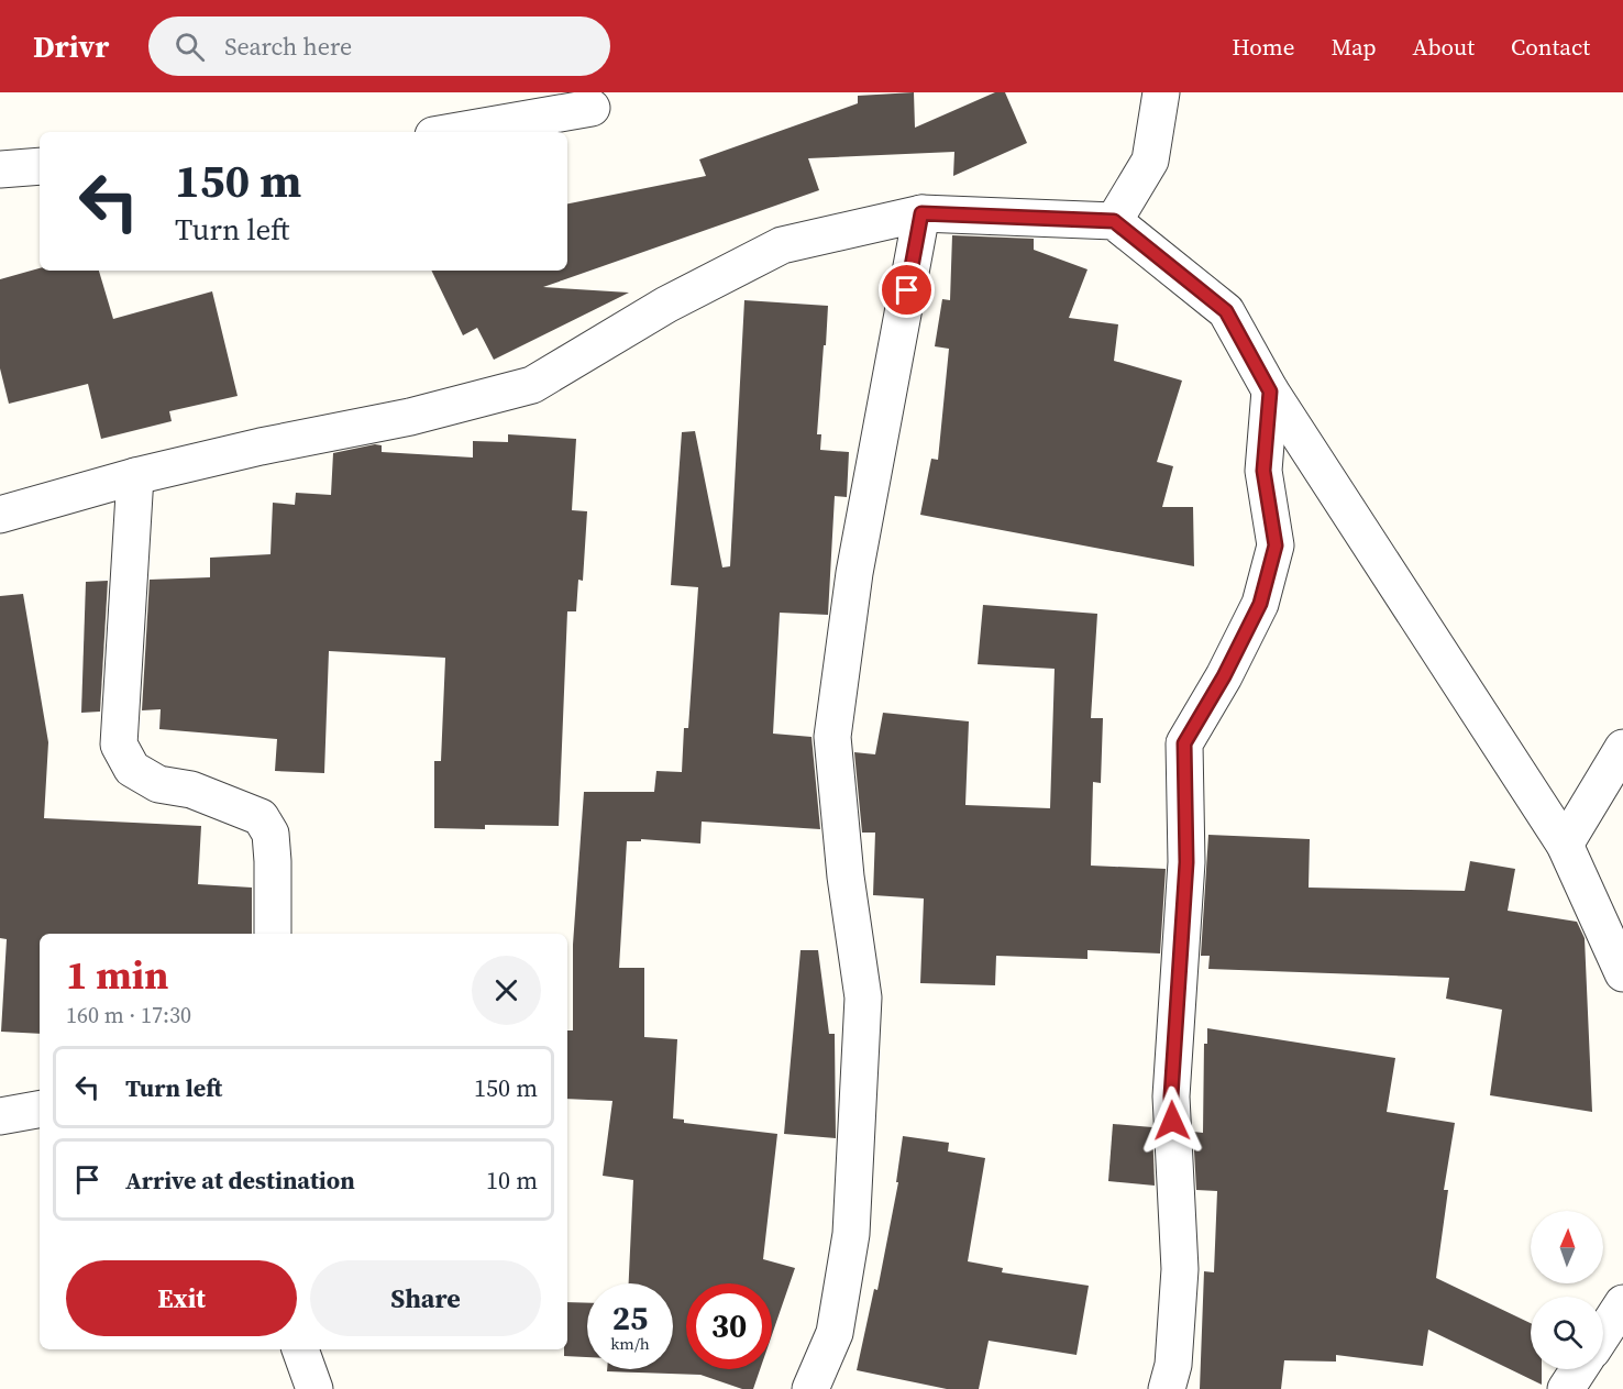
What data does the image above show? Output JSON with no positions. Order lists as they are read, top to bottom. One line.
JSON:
{"north":"top","page":{"header":"Drivr","search":"Search here","nav":["Home","Map","About","Contact"],"turn":["150 m","Turn left"],"heading":["1 min","160 m · 17:30"],"list":[{"name":"Turn left","value":"150 m"},{"name":"Arrive at destination","value":"10 m"}],"buttons":["Exit","Share"],"speed":"25 km/h","limit":"30"}}
